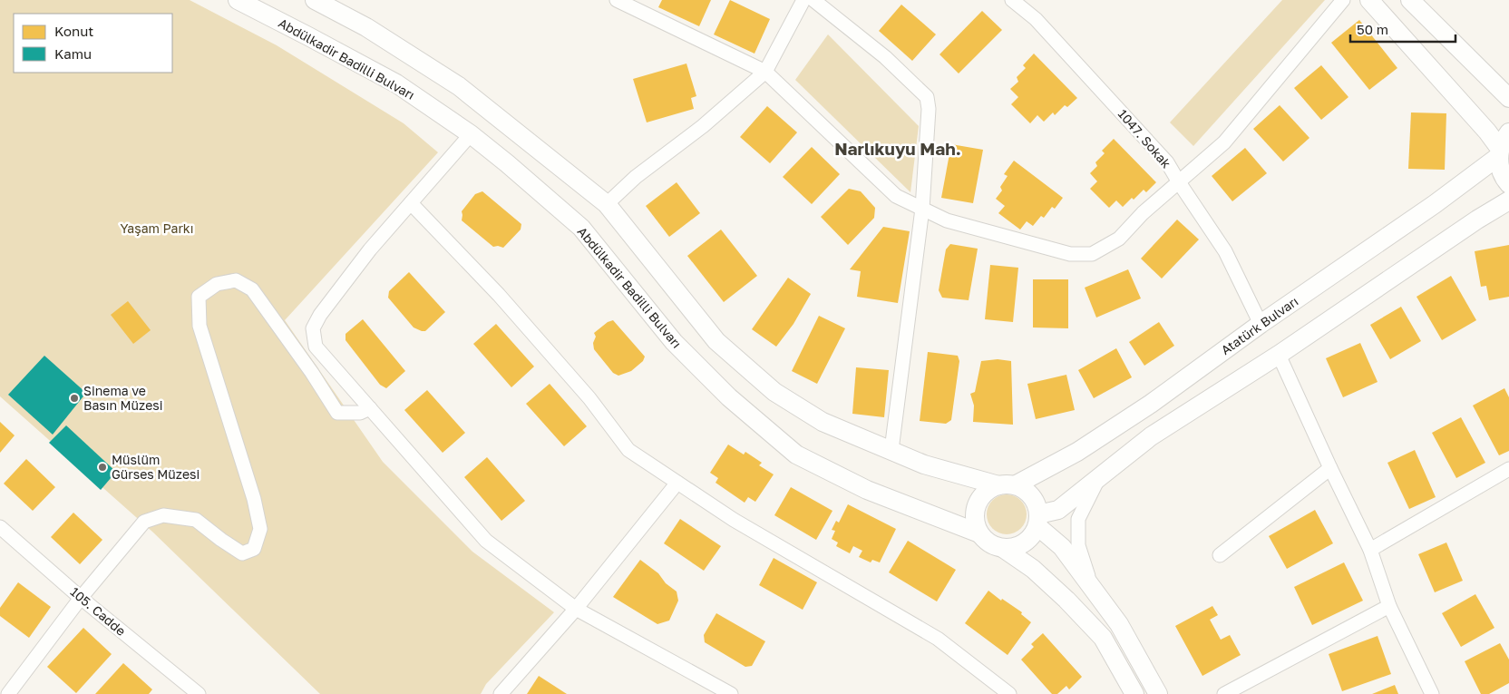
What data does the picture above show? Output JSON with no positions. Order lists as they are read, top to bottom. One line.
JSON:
{"streets":{"main road":["Abdülkadir Badilli Bulvarı","Atatürk Bulvarı"],"street":["1047. Sokak","105. Cadde"]},"crossings":[["Abdülkadir Badilli Bulvarı","Atatürk Bulvarı"],["1047. Sokak","Atatürk Bulvarı"]],"districts":["Narlıkuyu Mah."],"parks":["Yaşam Parkı"],"places":["Sinema ve Basın Müzesi","Müslüm Gürses Müzesi"],"legend":["Konut","Kamu"],"scale_bar":"50 m"}
